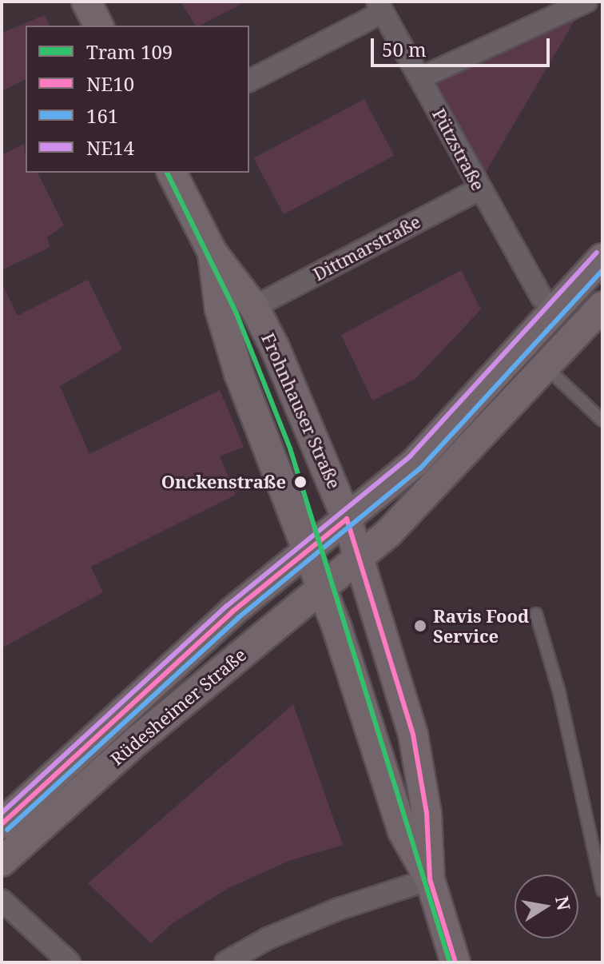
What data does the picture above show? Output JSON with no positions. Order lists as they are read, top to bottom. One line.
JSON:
{"streets":{"main road":["Frohnhauser Straße","Rüdesheimer Straße"],"street":["Pützstraße","Dittmarstraße"]},"crossings":[["Pützstraße","Dittmarstraße"],["Dittmarstraße","Frohnhauser Straße"],["Frohnhauser Straße","Rüdesheimer Straße"]],"places":["Onckenstraße","Ravis Food Service"],"lines":["tram line 109","transit line NE14","transit line 161","transit line NE10"],"legend":["Tram 109","NE10","161","NE14"],"scale_bar":"50 m","north":"right"}
